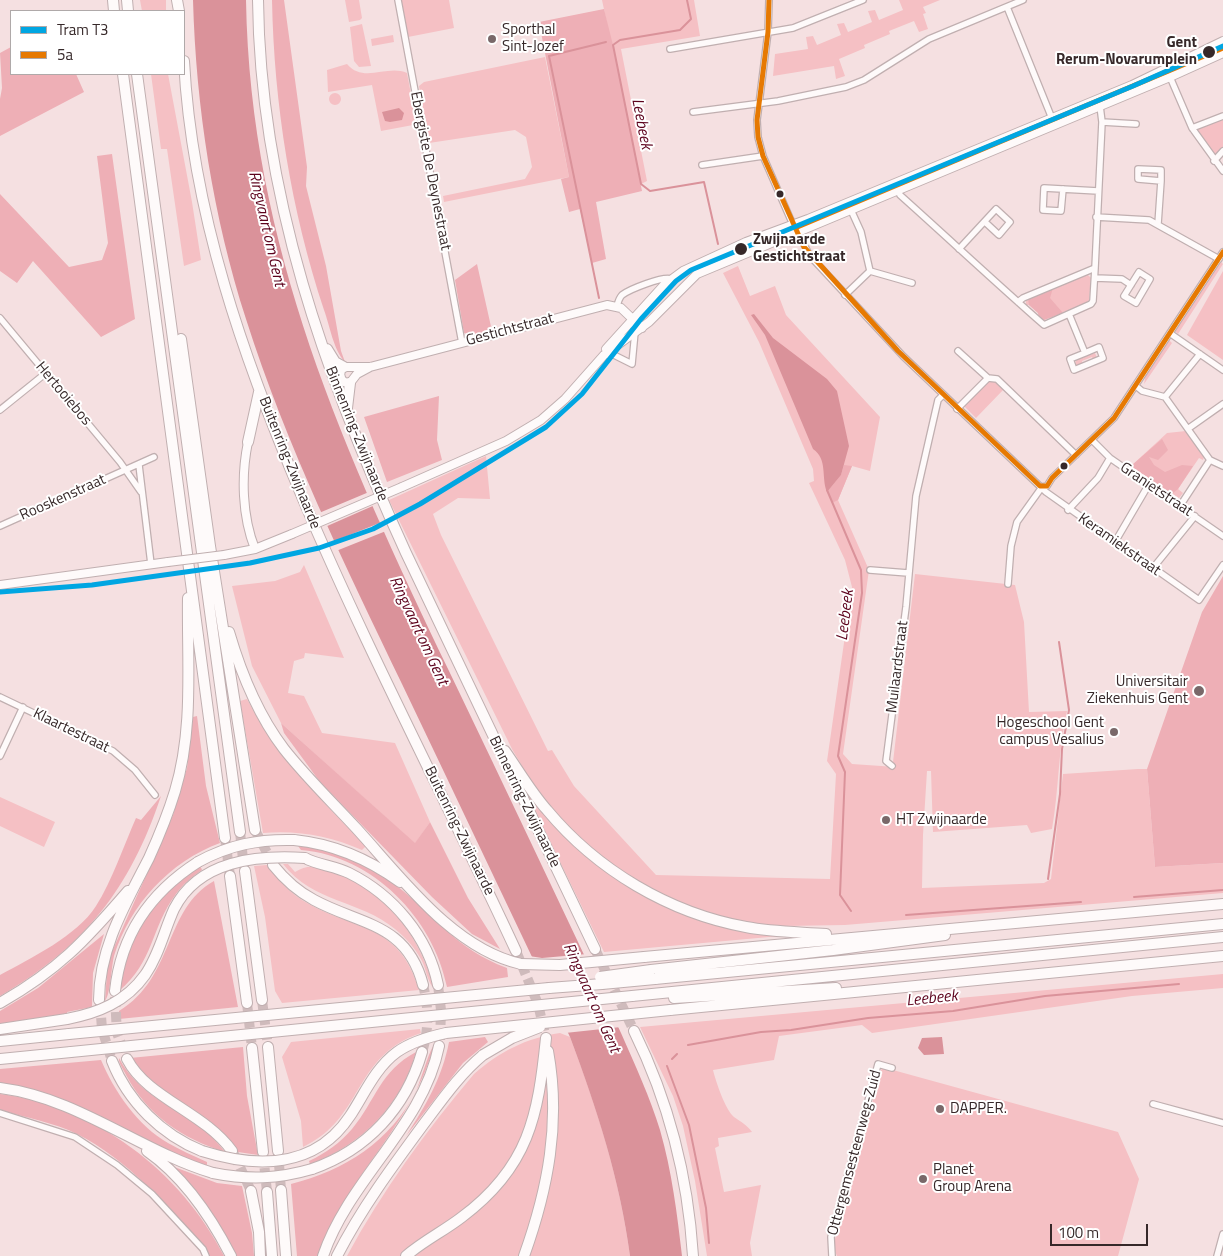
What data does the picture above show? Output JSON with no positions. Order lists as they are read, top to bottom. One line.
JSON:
{"streets":{"highway":["Binnenring-Zwijnaarde","Buitenring-Zwijnaarde"],"street":["Ebergiste De Deynestraat","Gestichtstraat","Hertooiebos","Granietstraat","Rooskenstraat","Keramiekstraat","Muilaardstraat","Klaartestraat","Ottergemsesteenweg-Zuid"]},"crossings":[["Ebergiste De Deynestraat","Gestichtstraat"],["Hertooiebos","Rooskenstraat"],["Keramiekstraat","Muilaardstraat"]],"water":["Leebeek","Ringvaart om Gent"],"places":["Sporthal Sint-Jozef","Gent Rerum-Novarumplein","Zwijnaarde Gestichtstraat","Universitair Ziekenhuis Gent","Hogeschool Gent campus Vesalius","HT Zwijnaarde","DAPPER.","Planet Group Arena"],"lines":["transit line 5a","tram line T3"],"legend":["Tram T3","5a"],"scale_bar":"100 m"}
